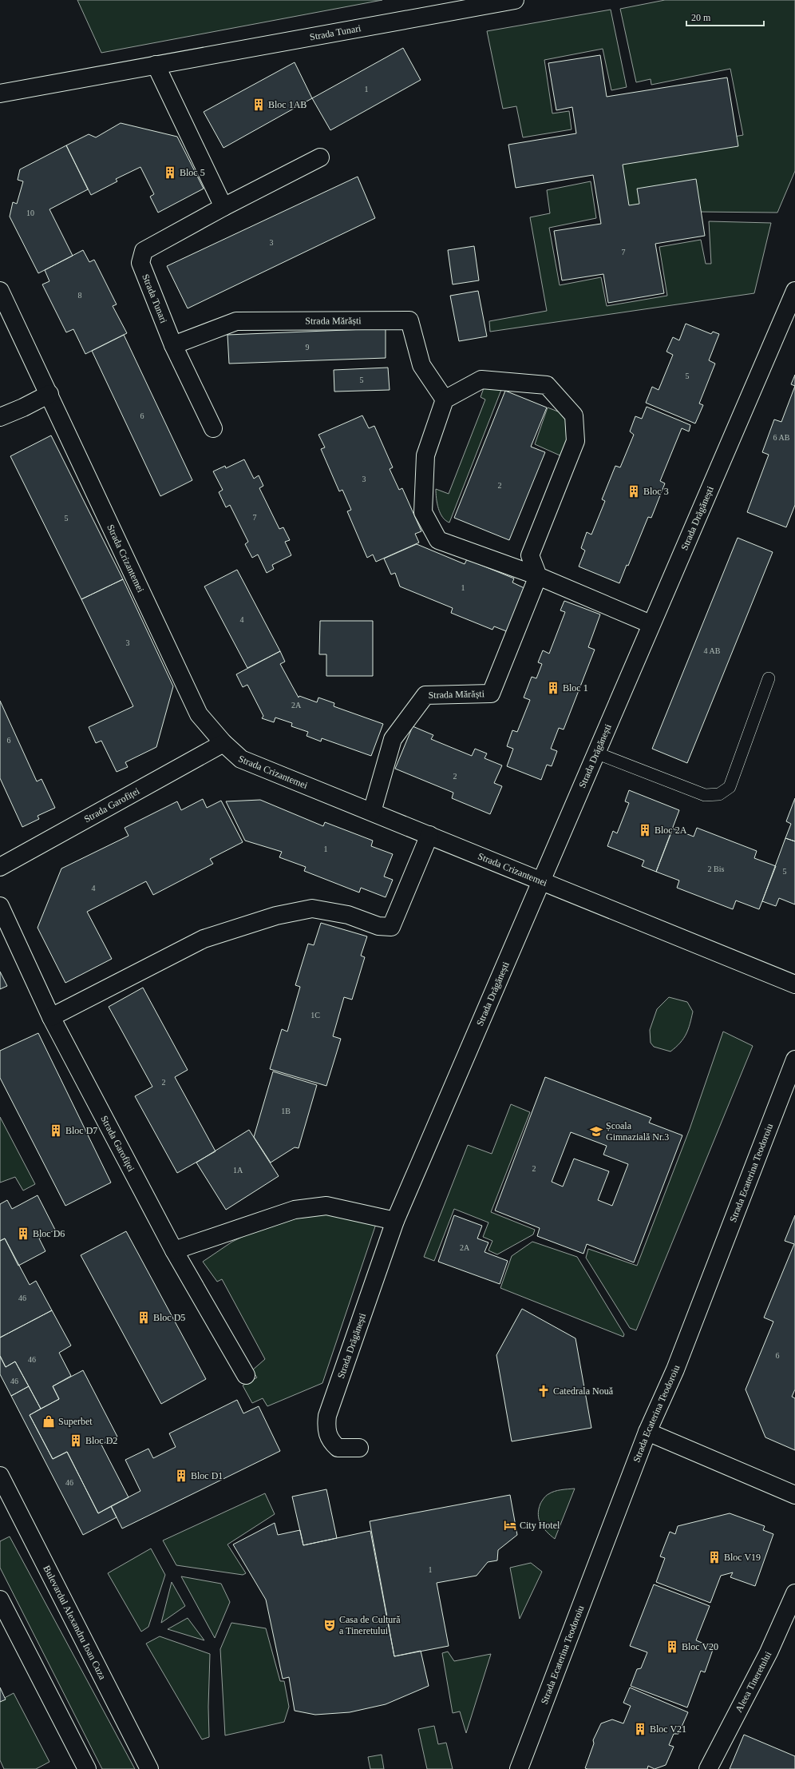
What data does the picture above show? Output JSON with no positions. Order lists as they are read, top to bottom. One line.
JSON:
{"streets":{"street":["Strada Tunari","Strada Mărăști","Strada Drăgănești","Strada Crizantemei","Strada Garofiței","Strada Ecaterina Teodoroiu","Bulevardul Alexandru Ioan Cuza","Aleea Tineretului"]},"crossings":[["Strada Tunari","Strada Mărăști"],["Strada Mărăști","Strada Crizantemei"],["Strada Drăgănești","Strada Crizantemei"],["Strada Crizantemei","Strada Garofiței"]],"places":{"building":["Bloc 1AB","Bloc 5","Bloc 3","Bloc 1","Bloc 2A","Bloc D7","Bloc D6","Bloc D5","Bloc D2","Bloc D1","Bloc V19","Bloc V20","Bloc V21"],"school or university":["Școala Gimnazială Nr.3"],"church":["Catedrala Nouă"],"shop":["Superbet"],"hotel":["City Hotel"],"theatre":["Casa de Cultură a Tineretului"]},"house_numbers":["1","10","3","7","8","9","5","5","6","6 AB","3","2","7","5","1","4","3","4 AB","2A","6","2","1","2 Bis","5","4","1C","2","1B","2","1A","2A","46","6","46","46","46","1"],"scale_bar":"20 m"}
